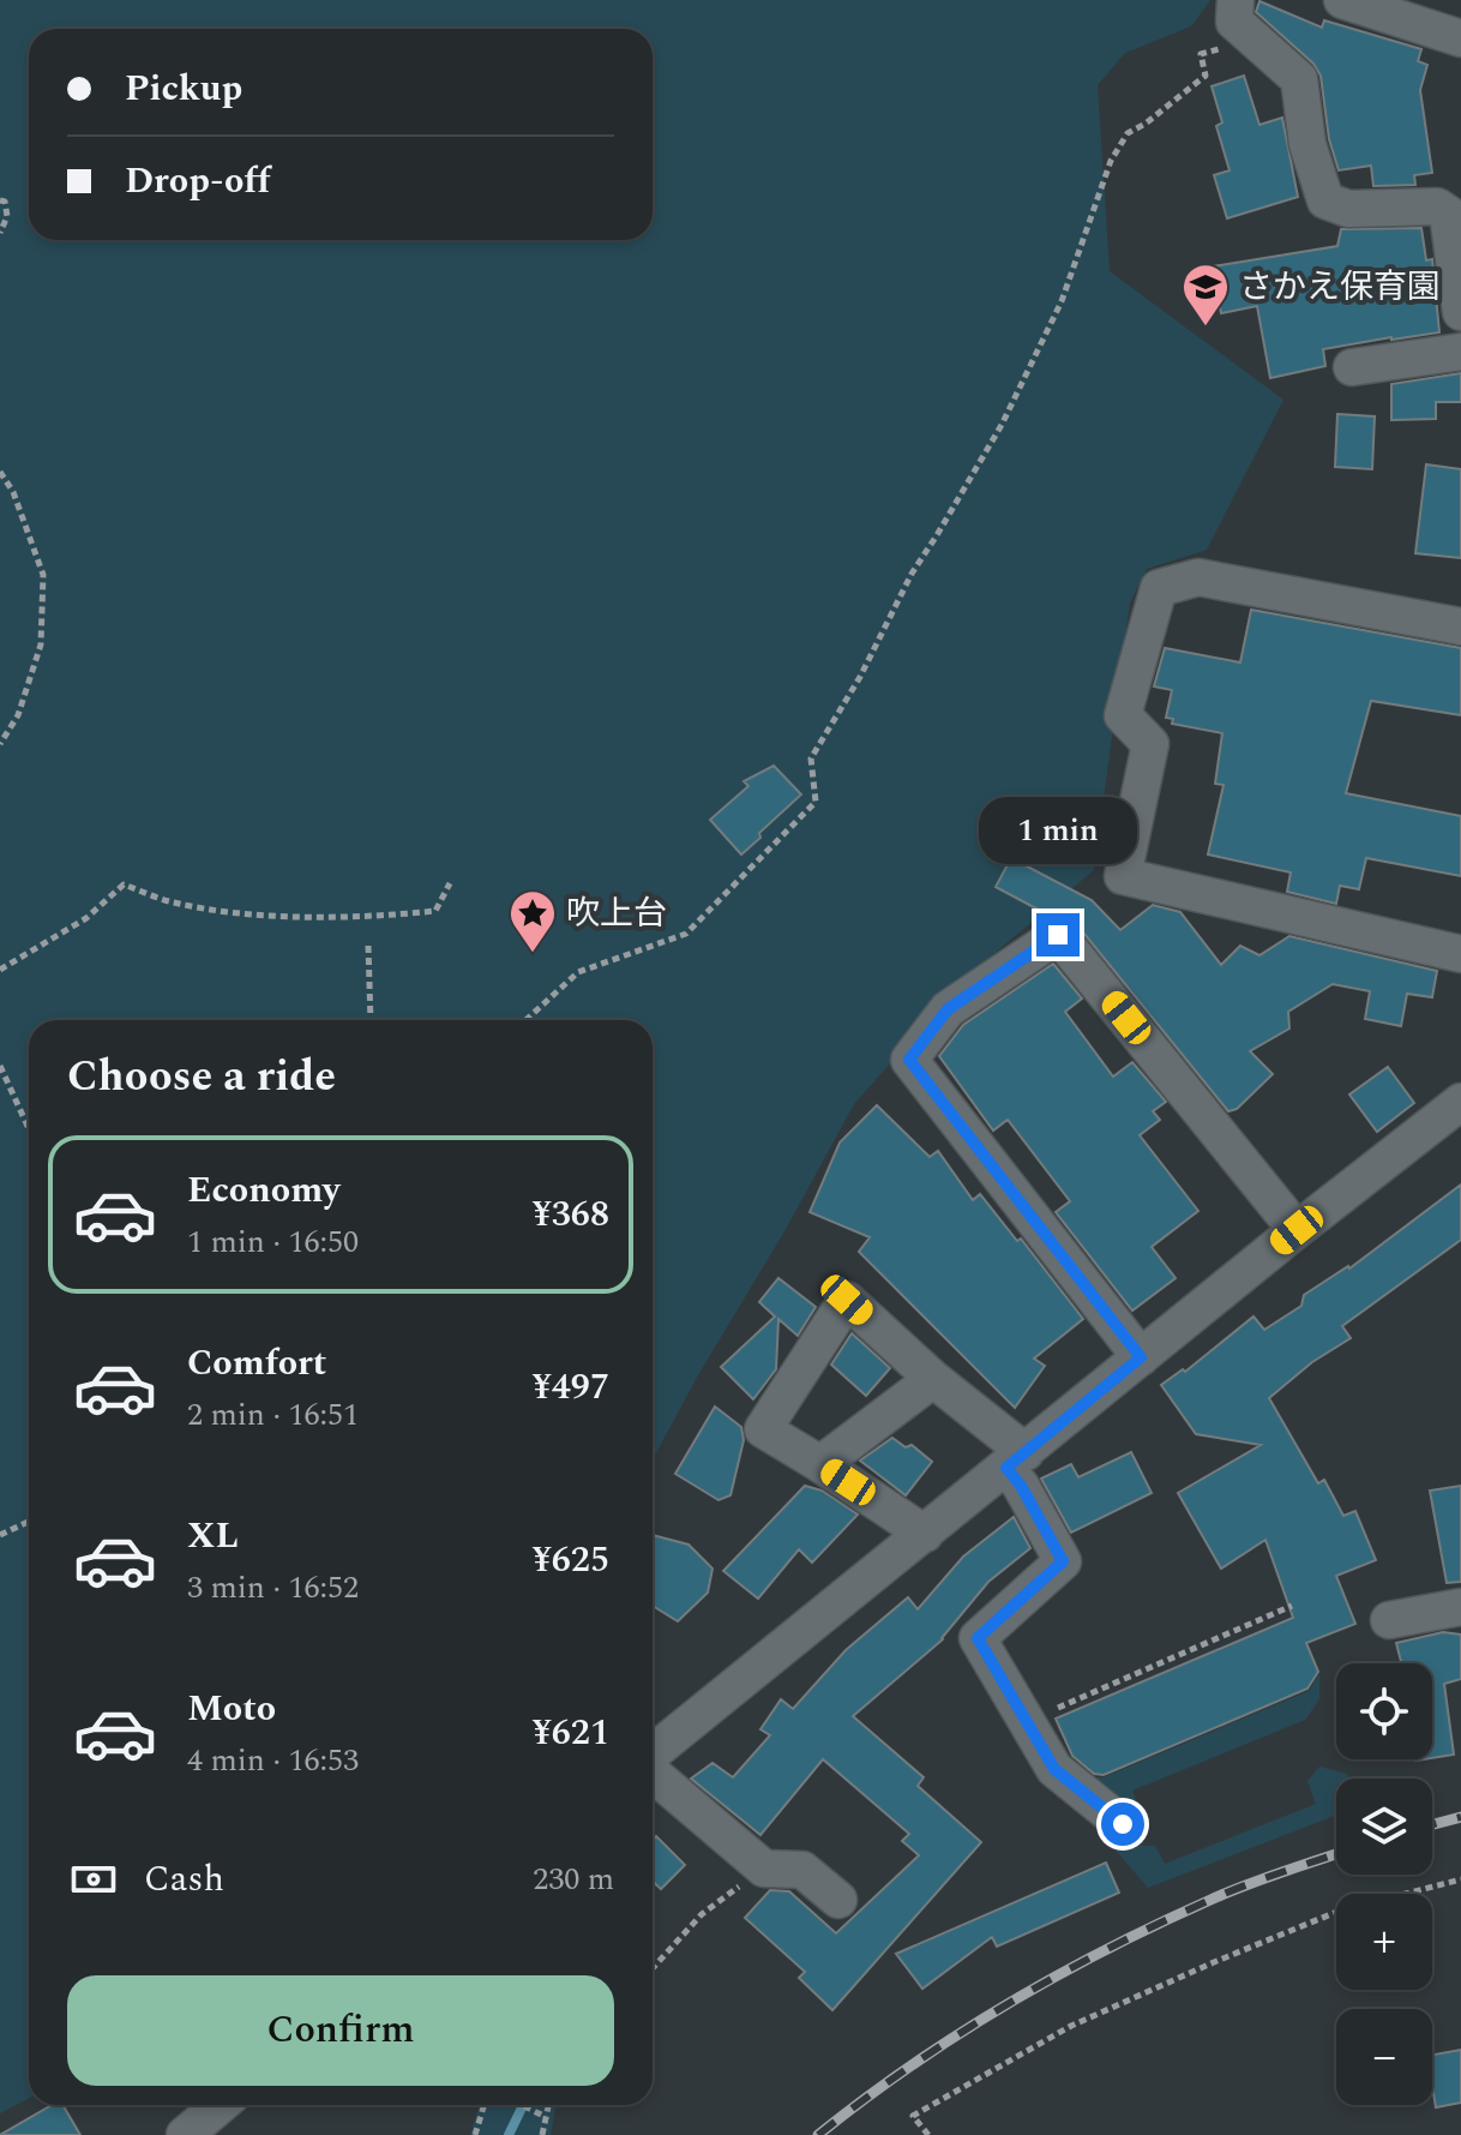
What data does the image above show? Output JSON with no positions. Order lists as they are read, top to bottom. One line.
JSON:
{"places":{"school or university":["さかえ保育園"],"place":["吹上台"]},"page":{"banner":["Pickup","Drop-off"],"bubble":"1 min","heading":"Choose a ride","list":[{"name":"Economy","note":"1 min · 16:50","value":"¥368"},{"name":"Comfort","note":"2 min · 16:51","value":"¥497"},{"name":"XL","note":"3 min · 16:52","value":"¥625"},{"name":"Moto","note":"4 min · 16:53","value":"¥621"}],"map_buttons":["+","−"],"pay":["Cash","230 m"],"buttons":"Confirm"}}
